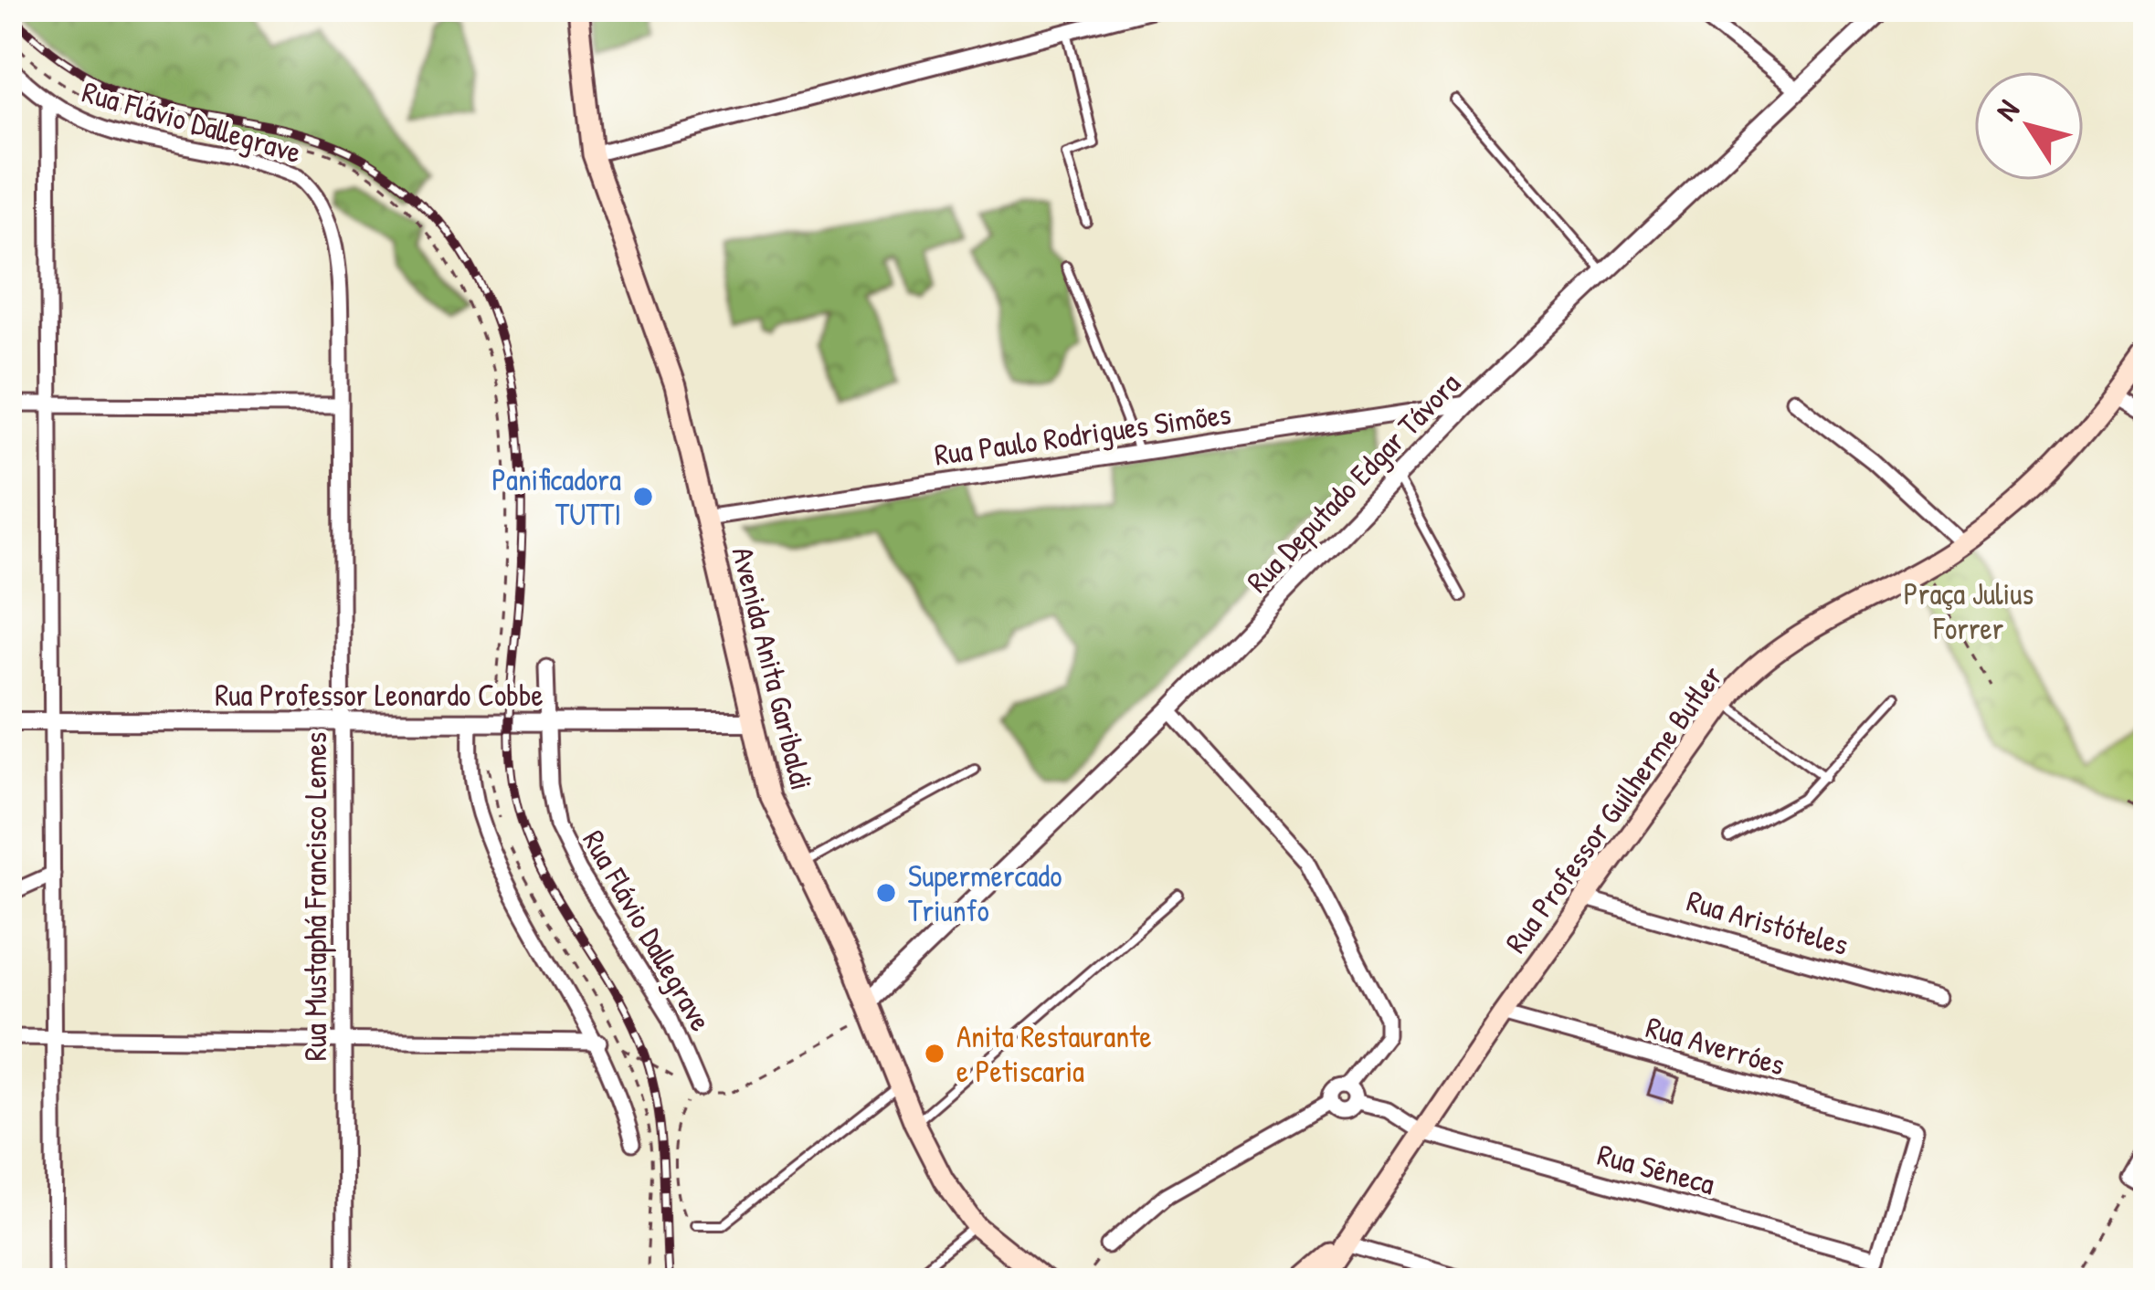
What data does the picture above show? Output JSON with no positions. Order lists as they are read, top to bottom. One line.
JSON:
{"streets":{"main road":["Avenida Anita Garibaldi","Rua Professor Guilherme Butler"],"street":["Rua Flávio Dallegrave","Rua Paulo Rodrigues Simões","Rua Deputado Edgar Távora","Rua Professor Leonardo Cobbe","Rua Mustaphá Francisco Lemes","Rua Aristóteles","Rua Averróes","Rua Sêneca"]},"crossings":[["Rua Flávio Dallegrave","Rua Professor Leonardo Cobbe"],["Rua Flávio Dallegrave","Rua Mustaphá Francisco Lemes"],["Rua Paulo Rodrigues Simões","Rua Deputado Edgar Távora"],["Rua Paulo Rodrigues Simões","Avenida Anita Garibaldi"],["Rua Deputado Edgar Távora","Avenida Anita Garibaldi"],["Avenida Anita Garibaldi","Rua Professor Leonardo Cobbe"],["Rua Professor Leonardo Cobbe","Rua Mustaphá Francisco Lemes"],["Rua Professor Guilherme Butler","Rua Aristóteles"],["Rua Professor Guilherme Butler","Rua Averróes"],["Rua Professor Guilherme Butler","Rua Sêneca"],["Rua Averróes","Rua Sêneca"]],"parks":["Praça Julius Forrer"],"places":["Panificadora TUTTI","Supermercado Triunfo","Anita Restaurante e Petiscaria"],"north":"top left"}
